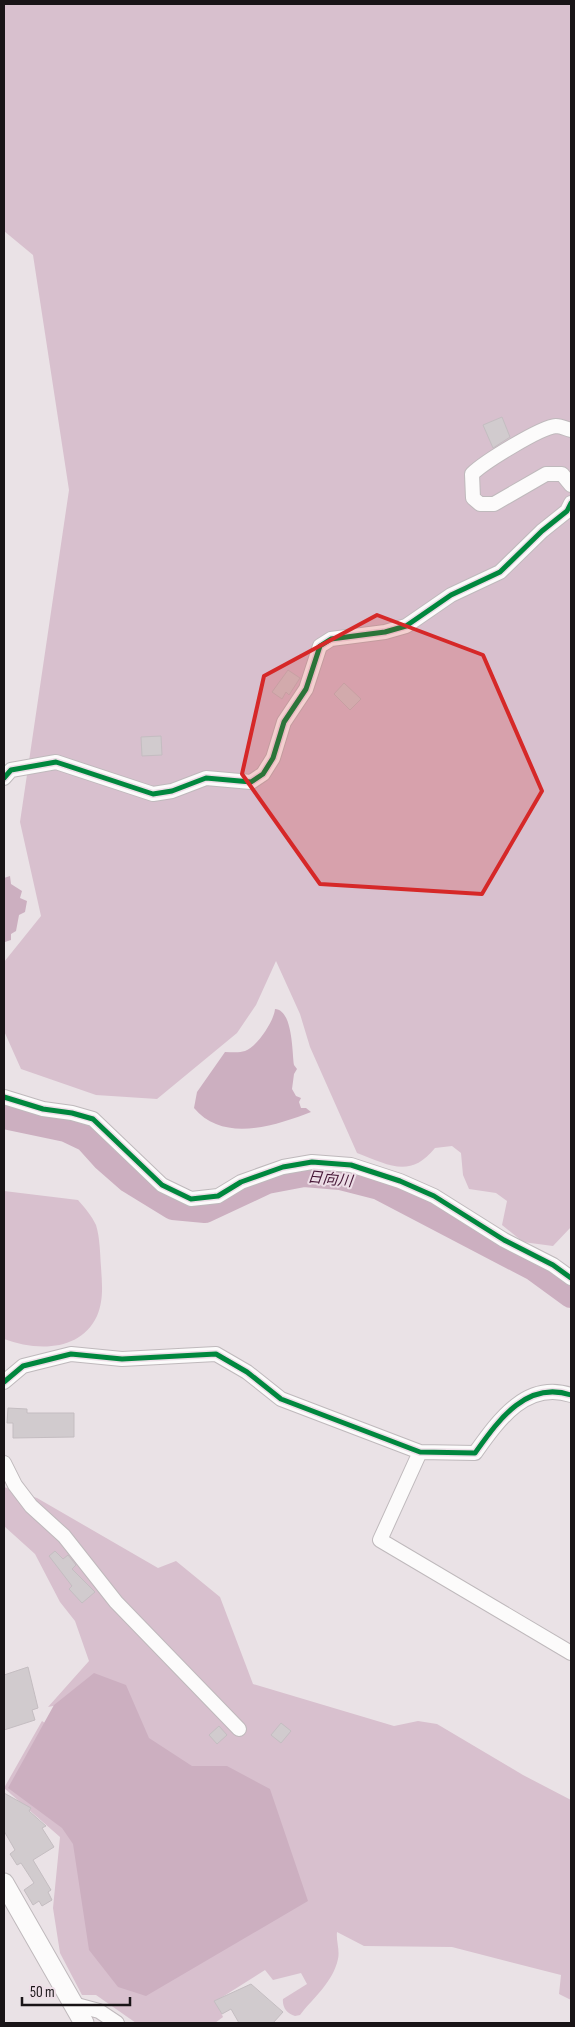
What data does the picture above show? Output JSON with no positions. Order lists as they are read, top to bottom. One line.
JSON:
{"water":["日向川"],"scale_bar":"50 m"}
